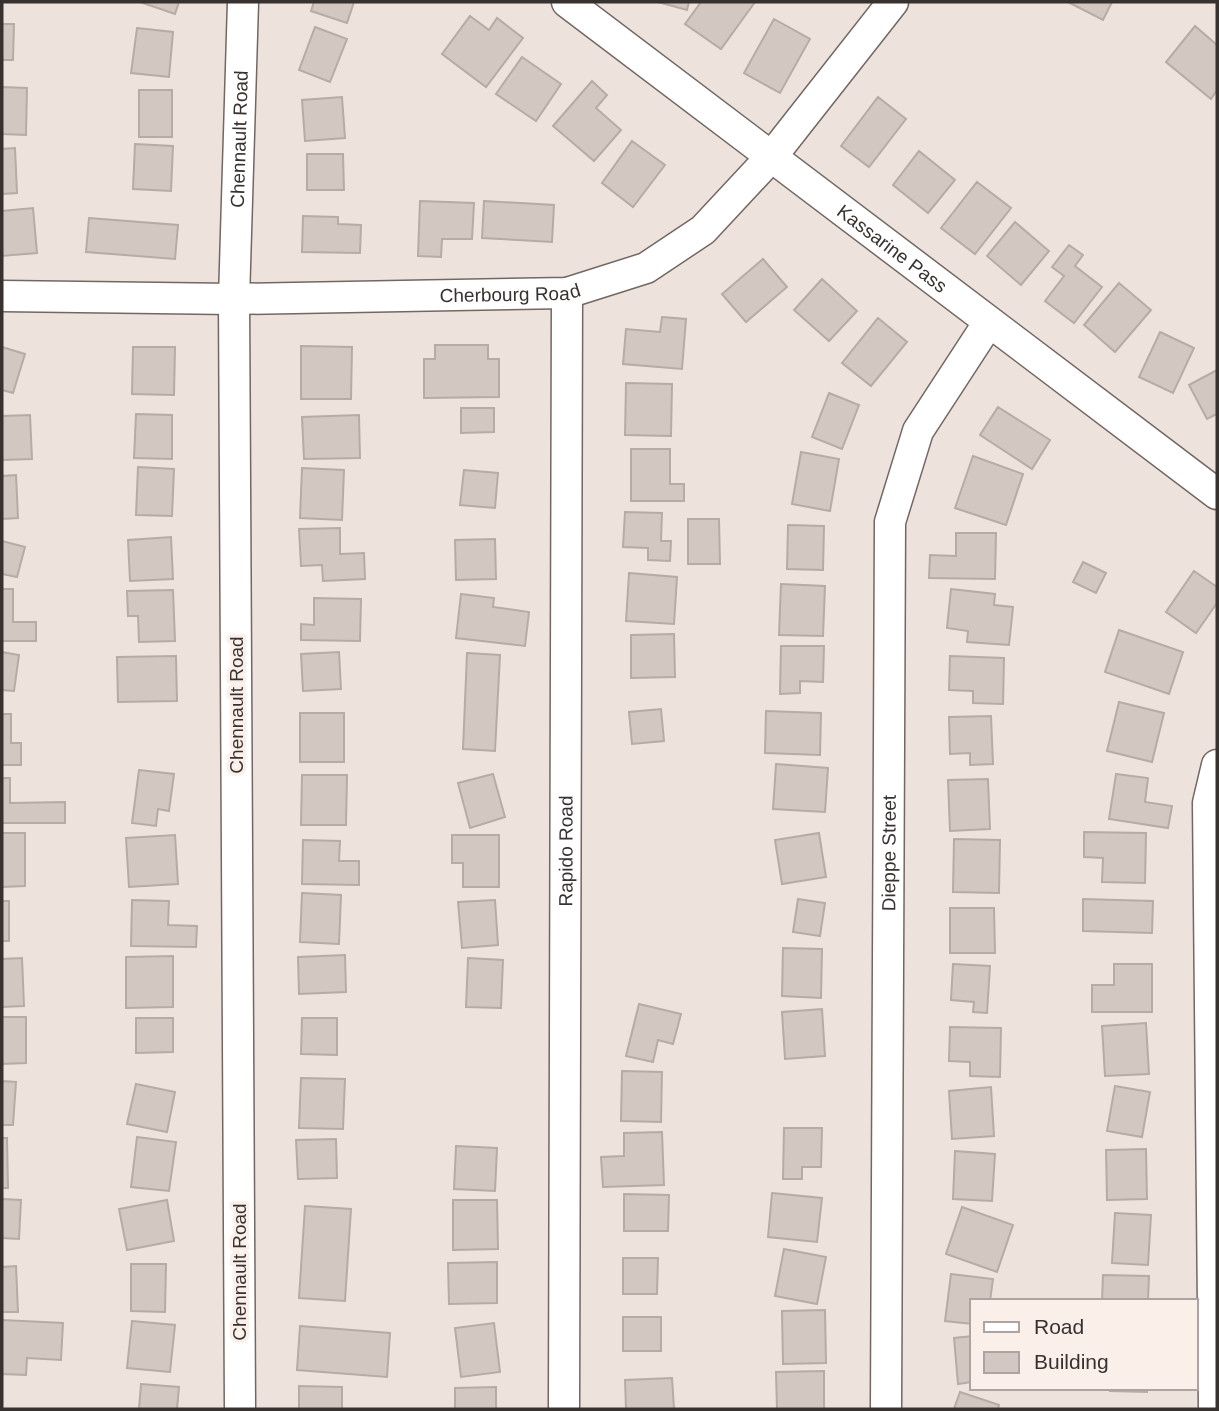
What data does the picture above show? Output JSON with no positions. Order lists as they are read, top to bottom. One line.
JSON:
{"streets":{"street":["Chennault Road","Kassarine Pass","Cherbourg Road","Rapido Road","Dieppe Street"]},"crossings":[["Chennault Road","Cherbourg Road"],["Kassarine Pass","Cherbourg Road"],["Kassarine Pass","Dieppe Street"],["Cherbourg Road","Rapido Road"]],"legend":["Road","Building"]}
